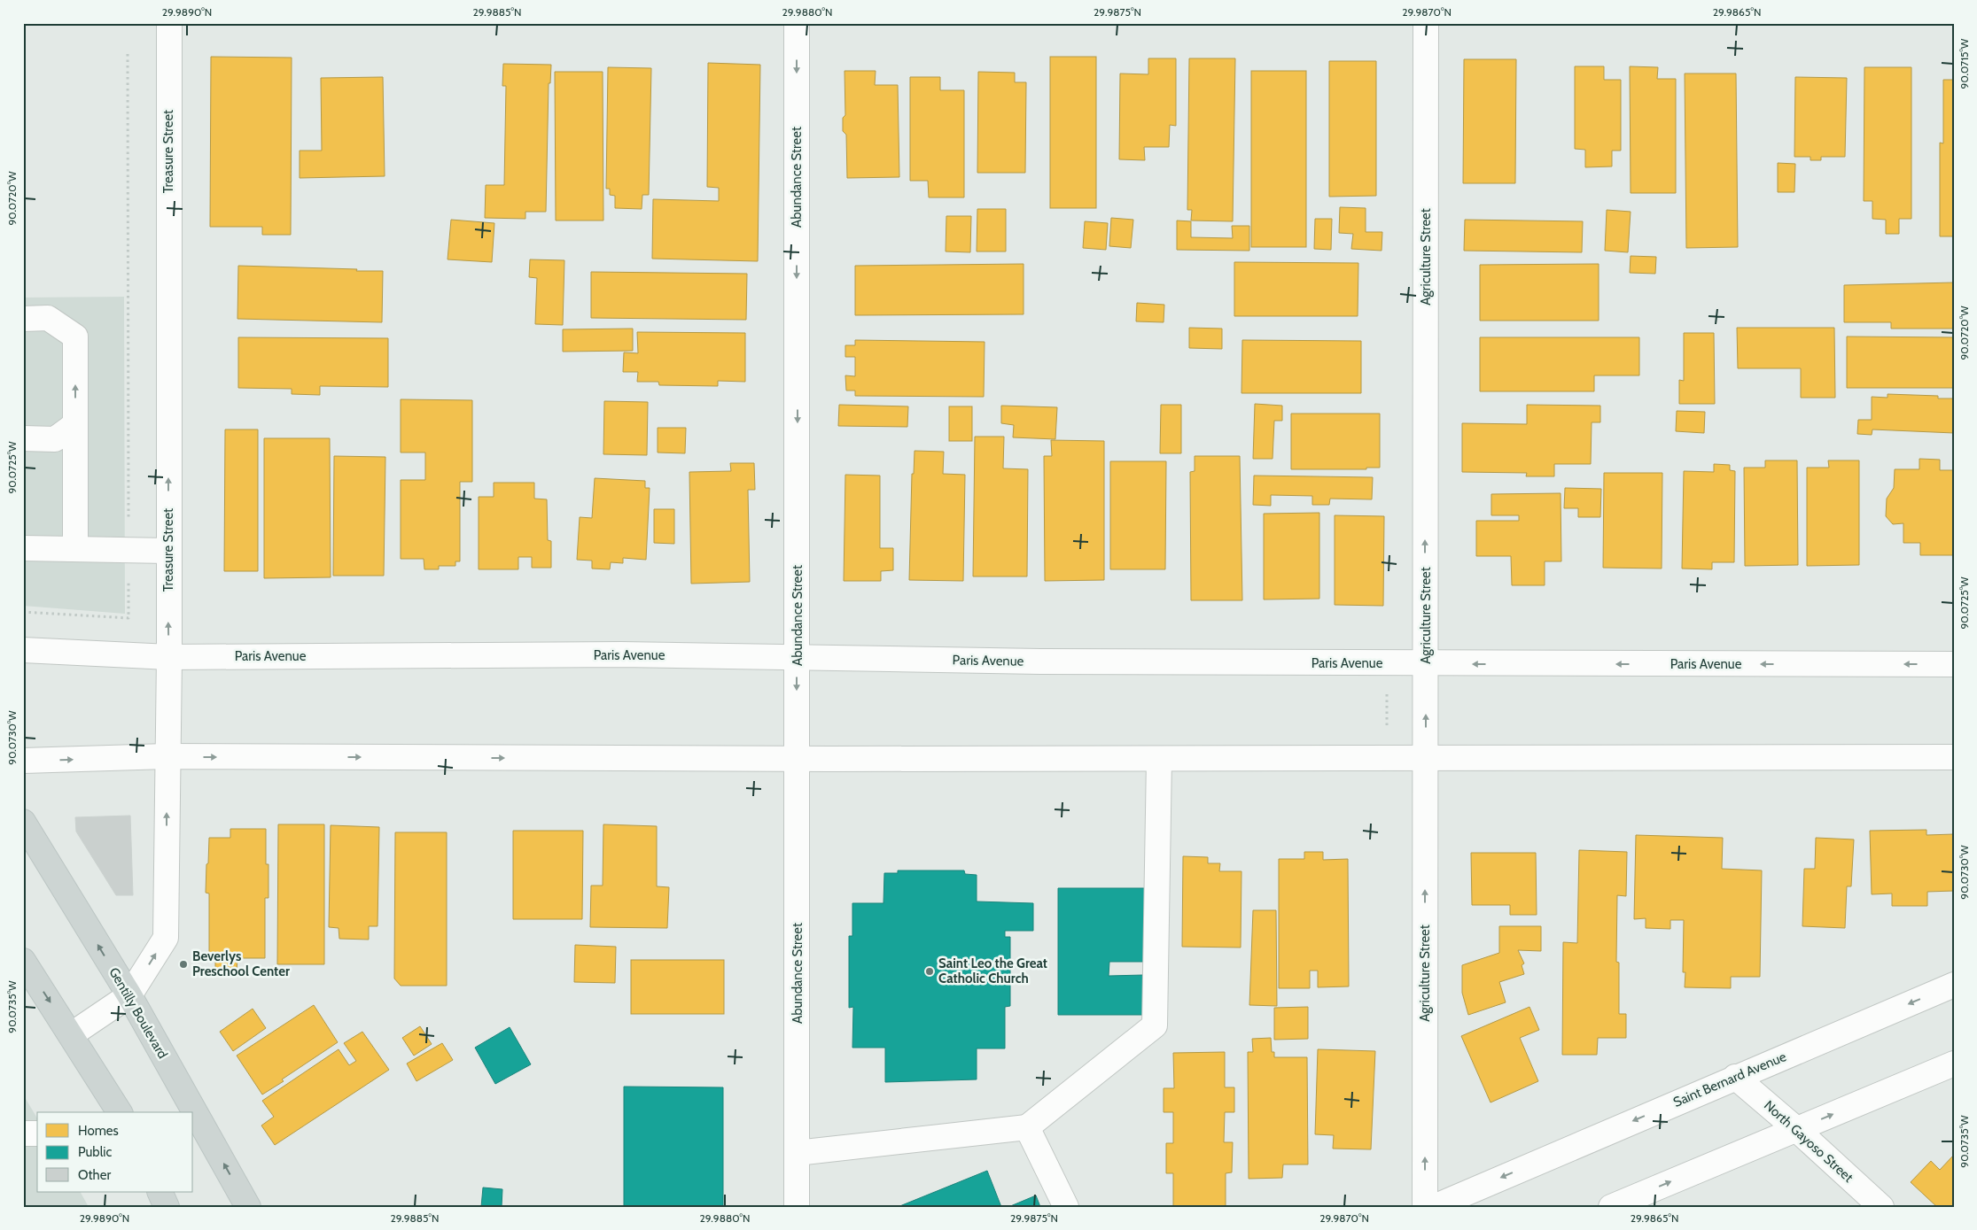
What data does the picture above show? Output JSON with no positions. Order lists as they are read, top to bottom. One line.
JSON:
{"streets":{"main road":["Gentilly Boulevard"],"street":["Treasure Street","Abundance Street","Agriculture Street","Paris Avenue","Saint Bernard Avenue","North Gayoso Street"]},"crossings":[["Treasure Street","Paris Avenue"],["Treasure Street","Gentilly Boulevard"],["Abundance Street","Paris Avenue"],["Agriculture Street","Paris Avenue"],["Saint Bernard Avenue","North Gayoso Street"]],"one_way":["Treasure Street","Abundance Street","Agriculture Street"],"places":["Beverlys Preschool Center","Saint Leo the Great Catholic Church"],"legend":["Homes","Public","Other"],"coordinates":["29.9890°N","29.9885°N","29.9880°N","29.9875°N","29.9870°N","29.9865°N","90.0715°W","90.0720°W","90.0725°W","90.0730°W","90.0735°W"]}
